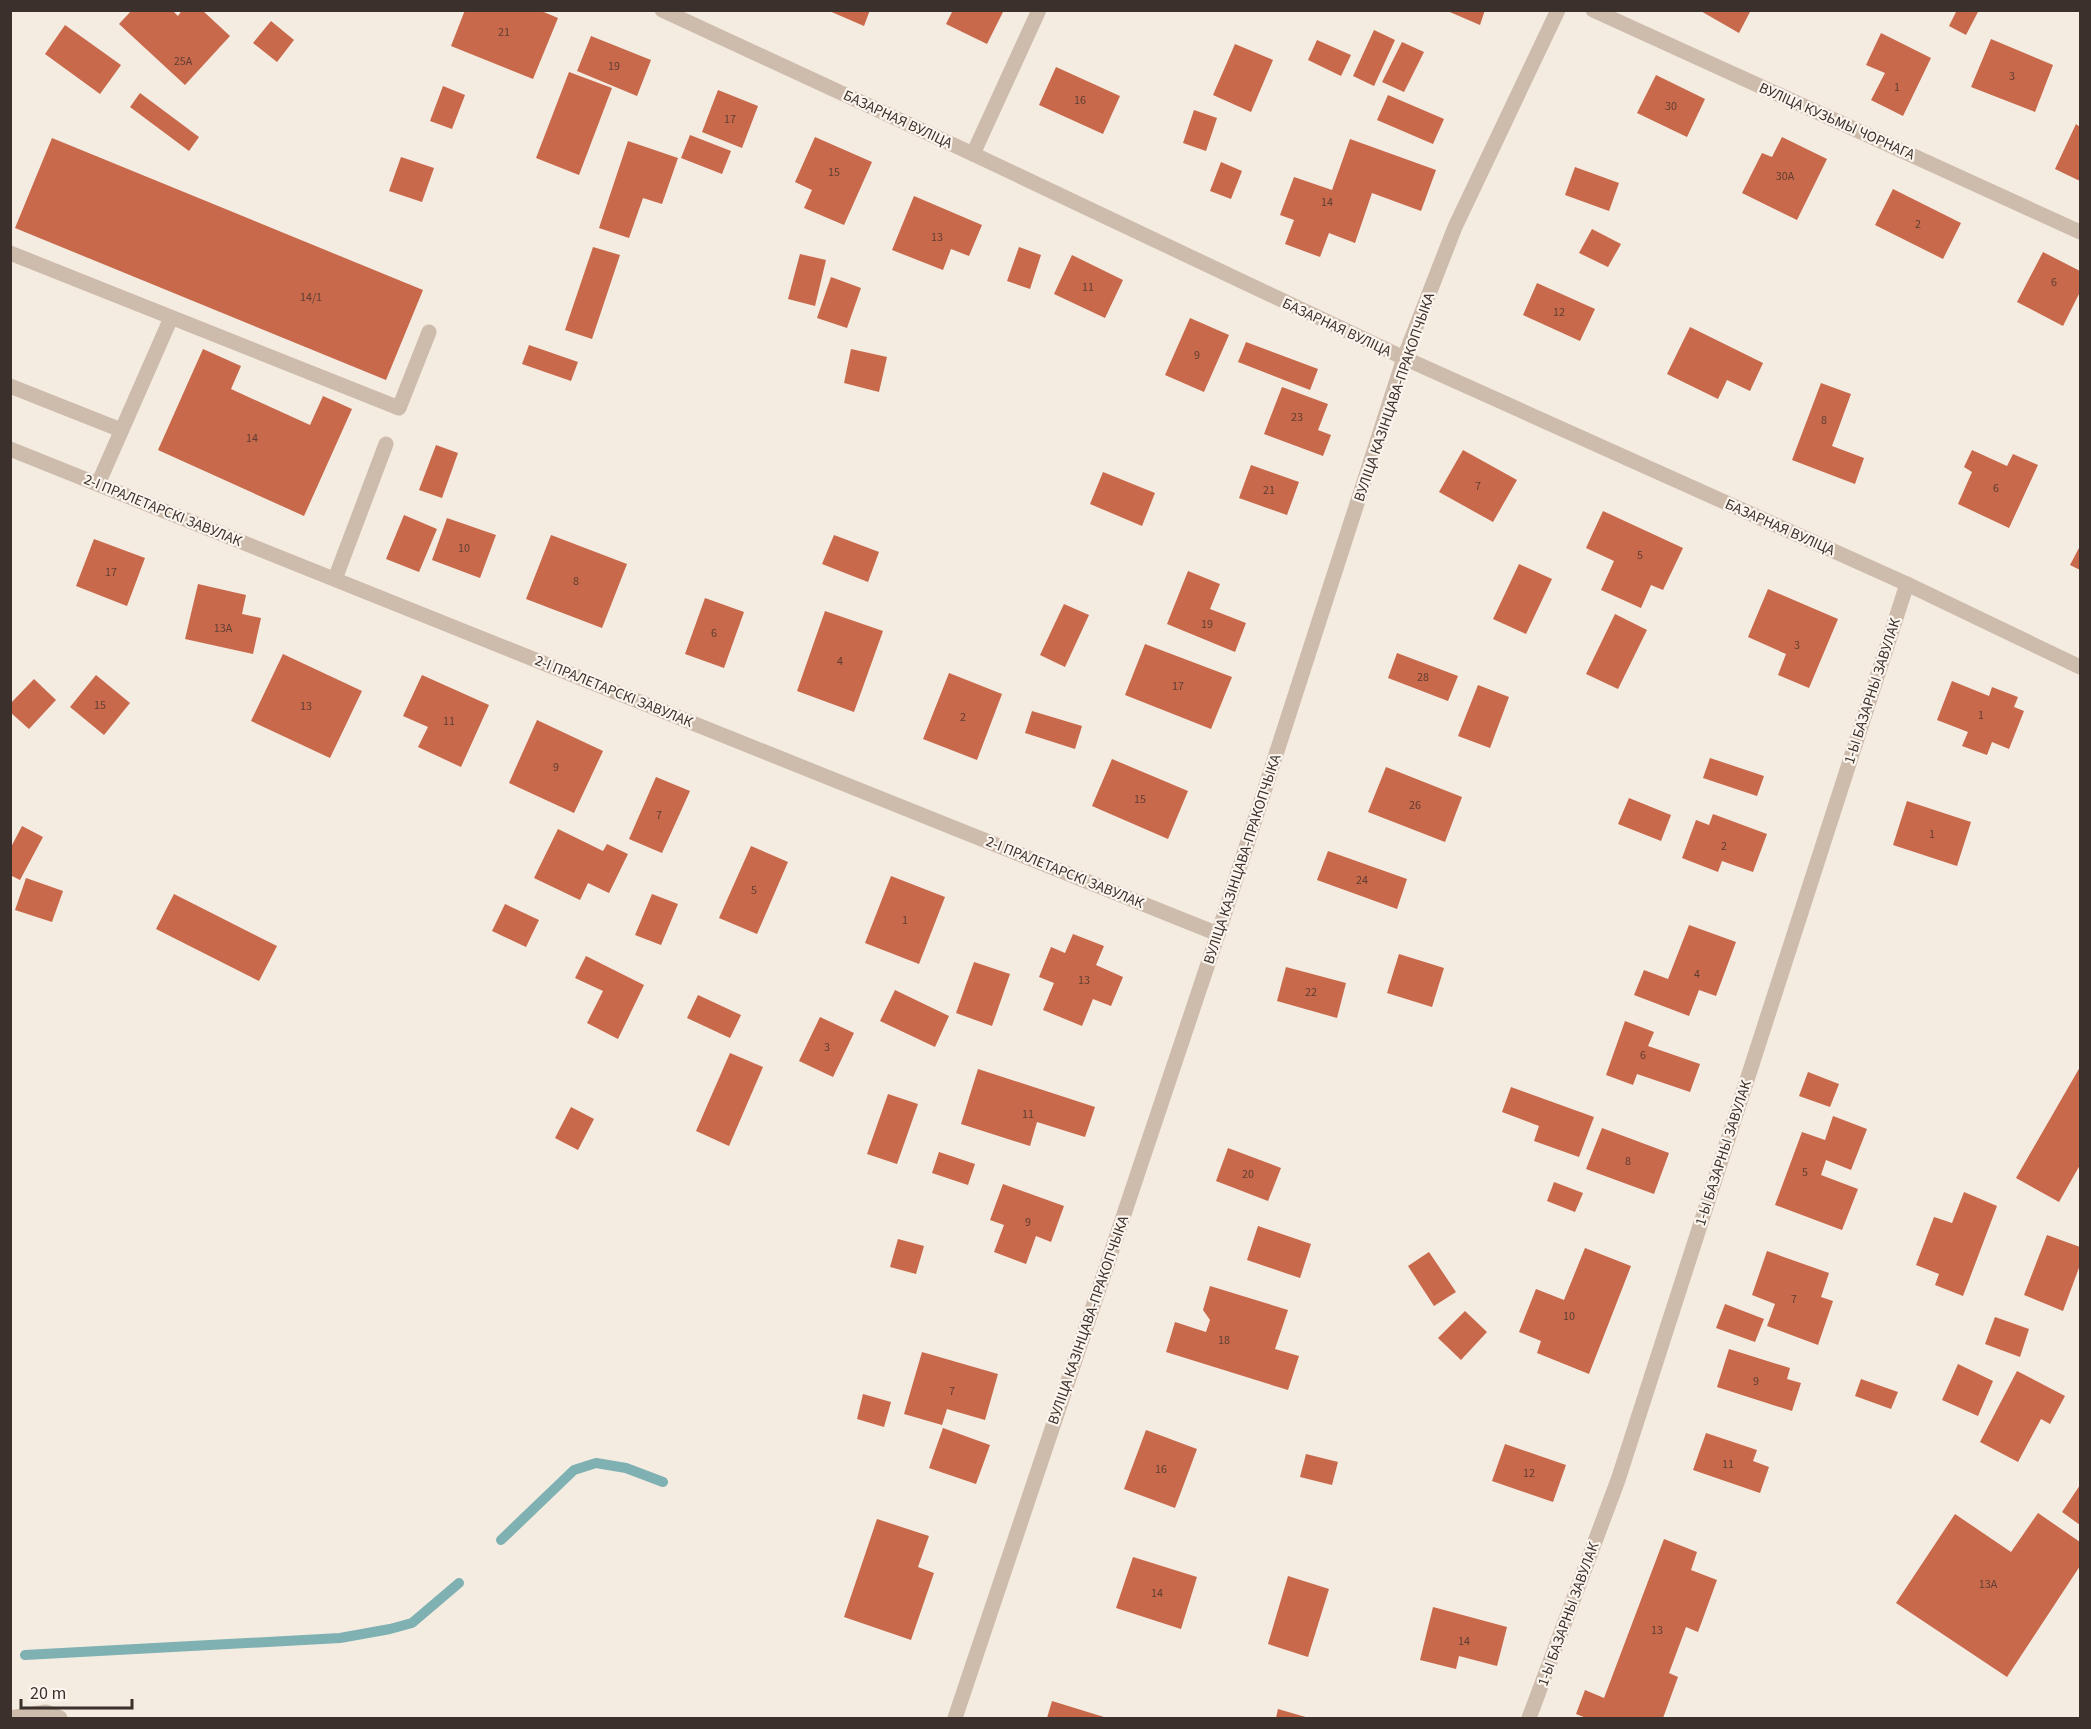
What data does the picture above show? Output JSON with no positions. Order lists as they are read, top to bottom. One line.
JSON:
{"streets":{"street":["БАЗАРНАЯ ВУЛІЦА","ВУЛІЦА КУЗЬМЫ ЧОРНАГА","ВУЛІЦА КАЗІНЦАВА-ПРАКОПЧЫКА","2-І ПРАЛЕТАРСКІ ЗАВУЛАК","1-Ы БАЗАРНЫ ЗАВУЛАК"]},"crossings":[["БАЗАРНАЯ ВУЛІЦА","ВУЛІЦА КАЗІНЦАВА-ПРАКОПЧЫКА"],["БАЗАРНАЯ ВУЛІЦА","1-Ы БАЗАРНЫ ЗАВУЛАК"],["ВУЛІЦА КАЗІНЦАВА-ПРАКОПЧЫКА","2-І ПРАЛЕТАРСКІ ЗАВУЛАК"]],"house_numbers":["21","25А","19","3","1","16","30","17","15","30А","14","2","13","6","11","14/1","12","9","23","8","14","7","6","21","10","5","17","8","19","13А","6","3","4","28","17","15","13","1","2","11","9","15","26","7","1","2","24","5","1","4","13","22","3","6","11","8","5","20","9","7","10","18","9","7","11","16","12","13А","14","13","14"],"scale_bar":"20 m"}
